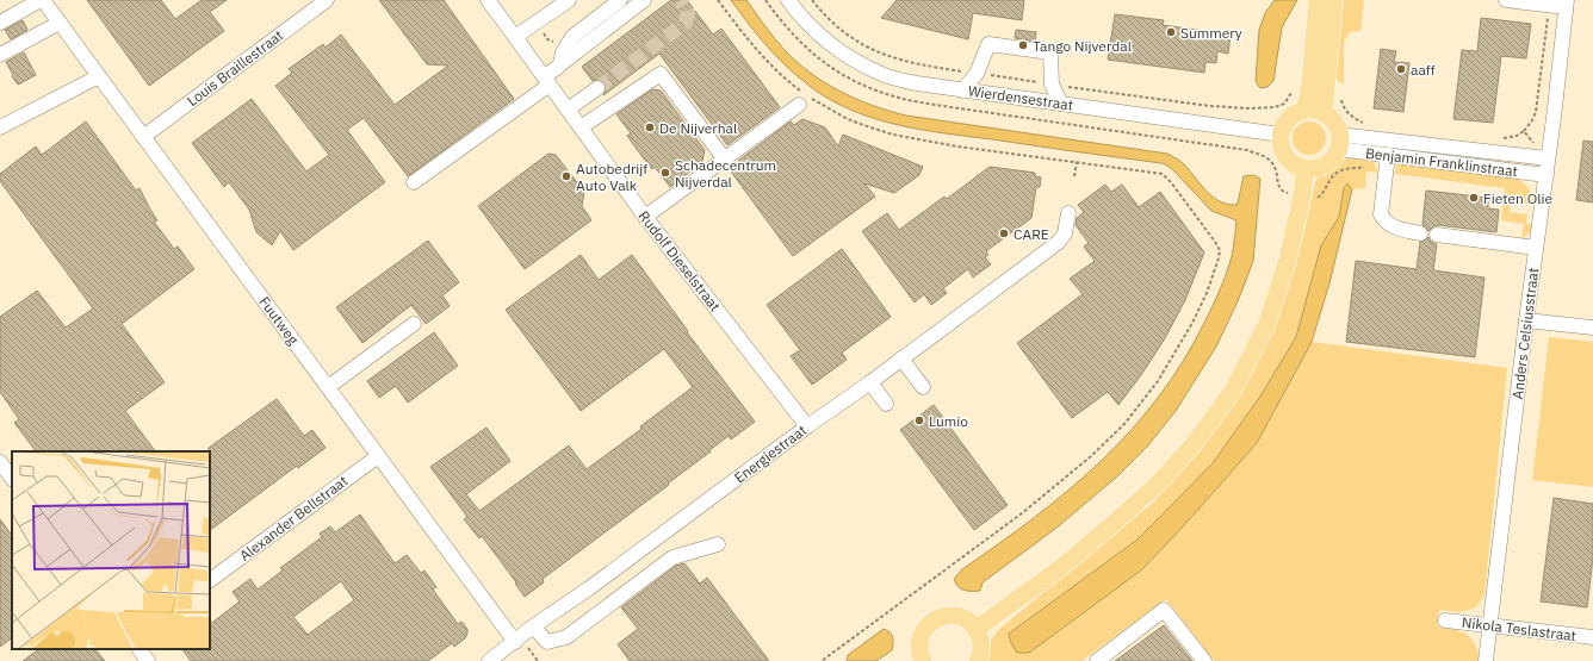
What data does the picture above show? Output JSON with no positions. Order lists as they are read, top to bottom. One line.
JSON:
{"streets":{"street":["Louis Braillestraat","Wierdensestraat","Benjamin Franklinstraat","Rudolf Dieselstraat","Fuutweg","Anders Celsiusstraat","Energiestraat","Alexander Bellstraat","Nikola Teslastraat"]},"crossings":[["Louis Braillestraat","Fuutweg"],["Wierdensestraat","Benjamin Franklinstraat"],["Benjamin Franklinstraat","Anders Celsiusstraat"],["Rudolf Dieselstraat","Energiestraat"],["Fuutweg","Energiestraat"],["Fuutweg","Alexander Bellstraat"],["Anders Celsiusstraat","Nikola Teslastraat"]],"places":["Summery","Tango Nijverdal","aaff","De Nijverhal","Schadecentrum Nijverdal","Autobedrijf Auto Valk","Fieten Olie","CARE","Lumio"]}
